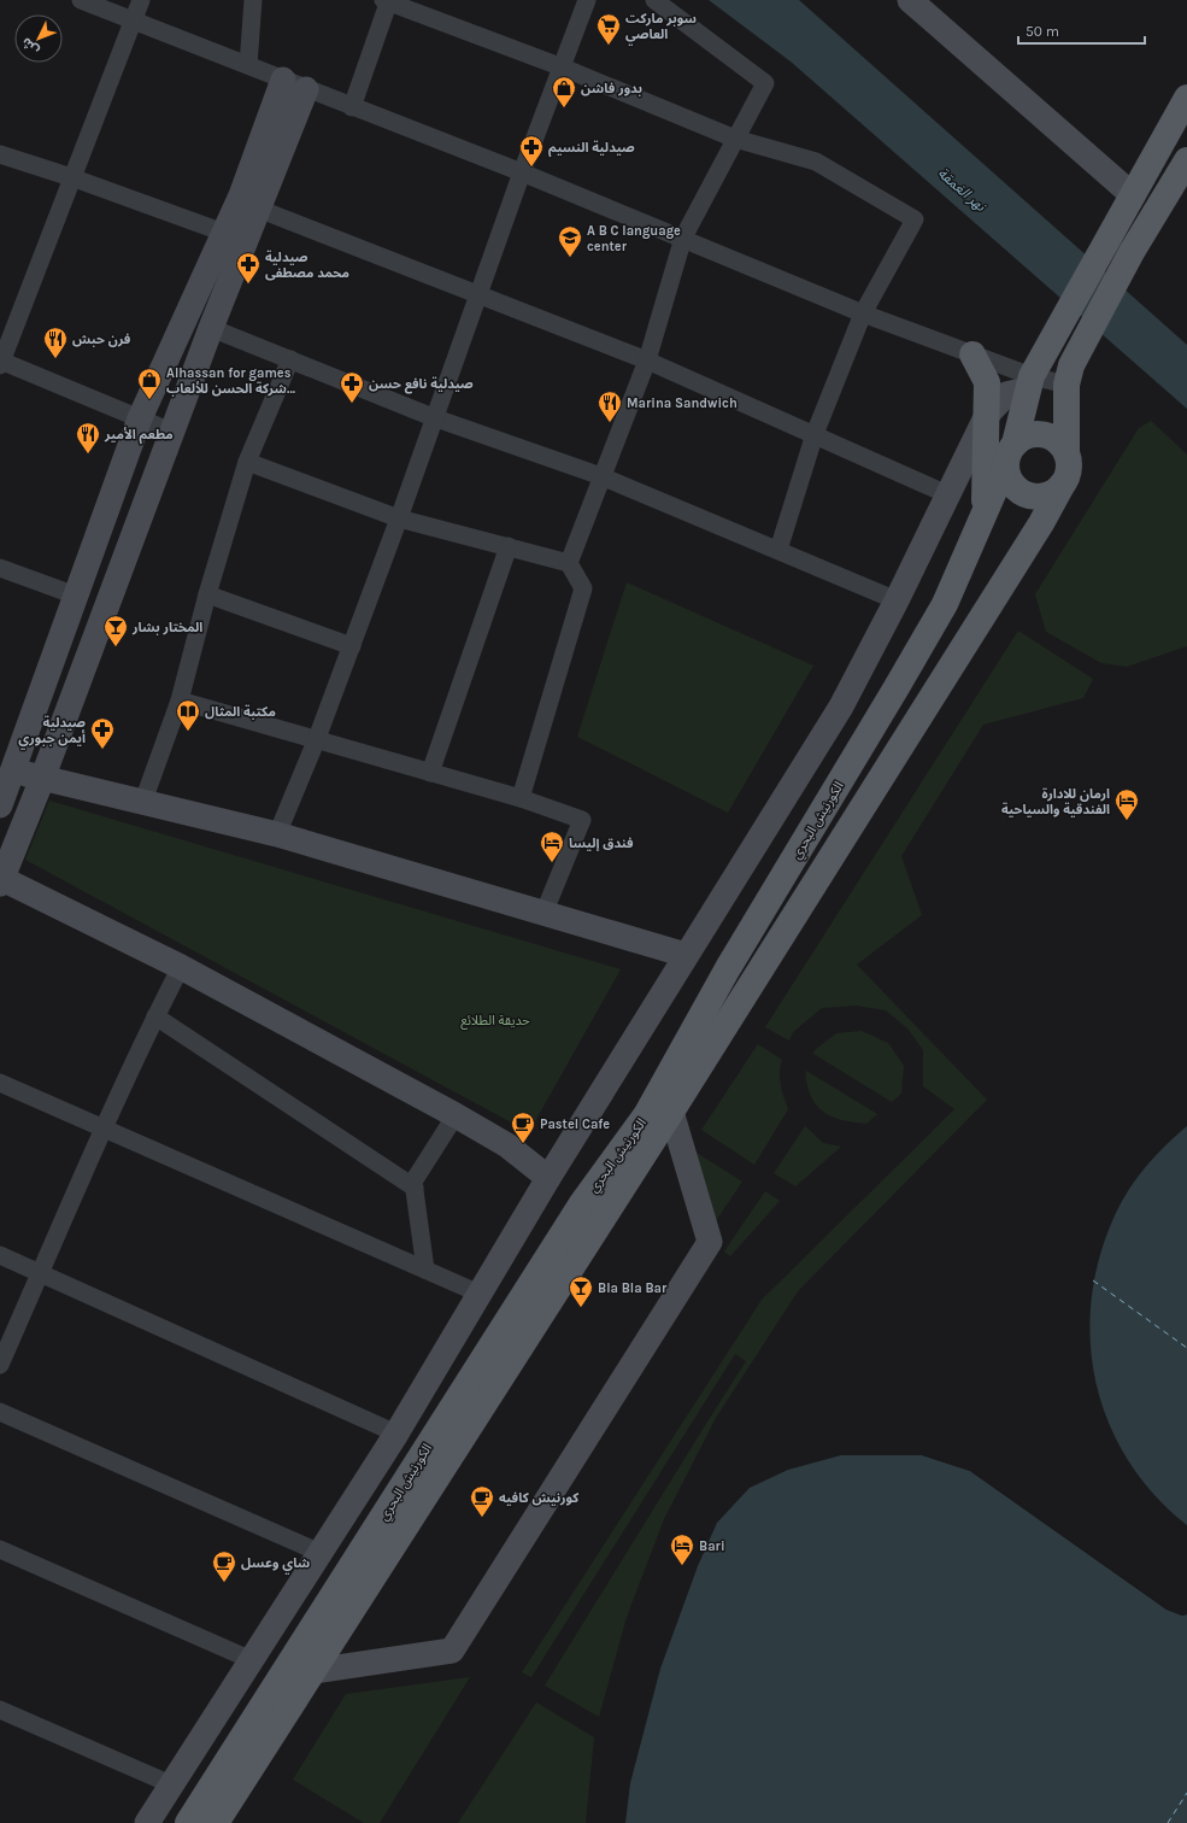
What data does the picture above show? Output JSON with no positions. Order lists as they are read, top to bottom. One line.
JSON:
{"streets":{"main road":["الكورنيش البحري"]},"water":["نهر الغمقة"],"parks":["حديقة الطلائع"],"places":{"supermarket":["سوبر ماركت العاصي"],"shop":["بدور فاشن","Alhassan for games شركة الحسن للألعاب..."],"pharmacy":["صيدلية النسيم","صيدلية محمد مصطفى","صيدلية نافع حسن","صيدلية أيمن جبوري"],"school or university":["A B C language center"],"restaurant":["فرن حبش","Marina Sandwich","مطعم الأمير"],"bar":["المختار بشار","Bla Bla Bar"],"library":["مكتبة المثال"],"hotel":["ارمان للادارة الفندقية والسياحية","فندق إليسا","Bari"],"cafe":["Pastel Cafe","كورنيش كافيه","شاي وعسل"]},"scale_bar":"50 m","north":"bottom left"}
